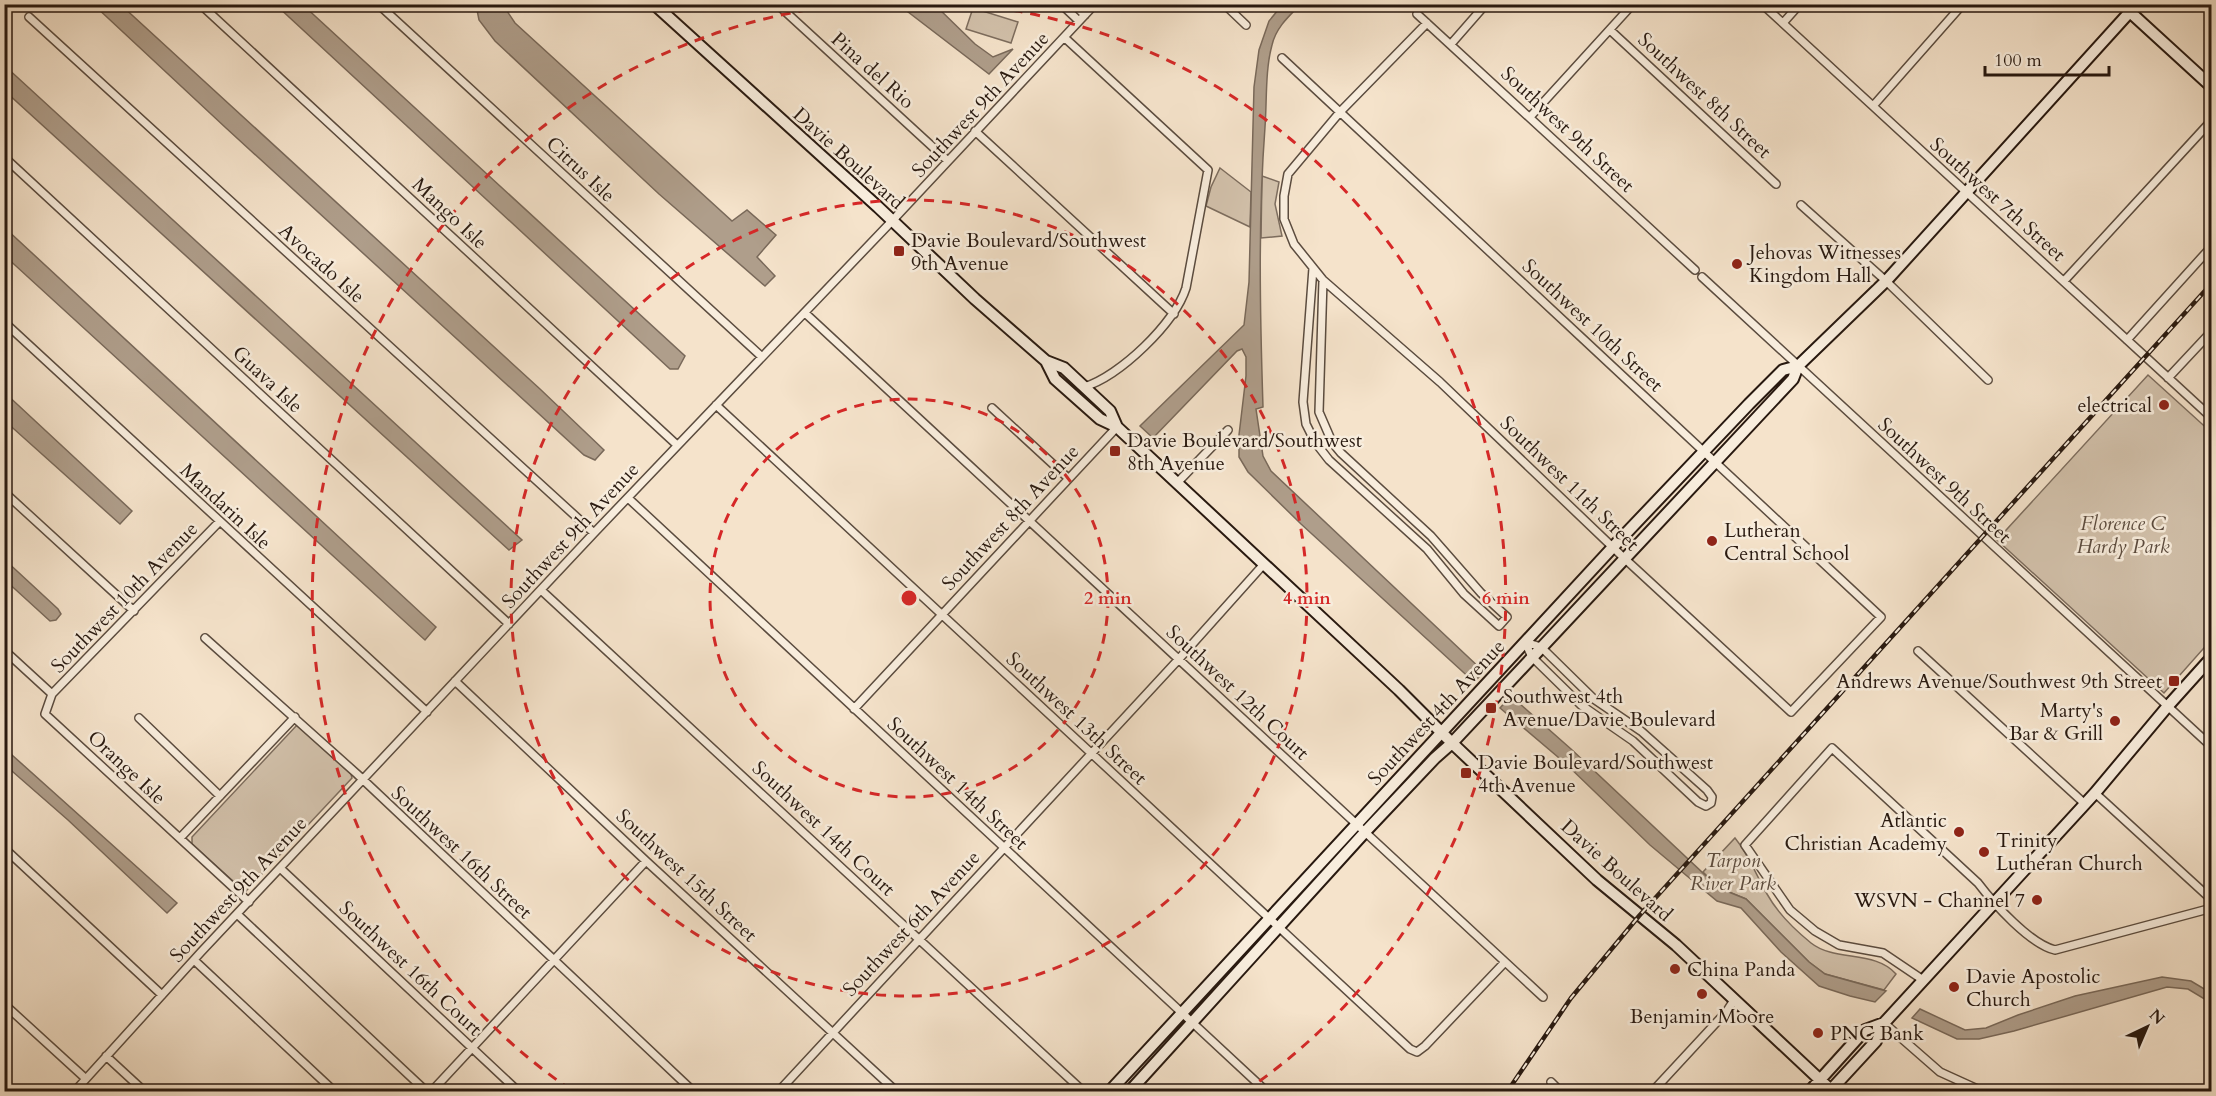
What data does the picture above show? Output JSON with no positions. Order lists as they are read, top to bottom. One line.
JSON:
{"streets":{"main road":["Davie Boulevard","Southwest 4th Avenue"],"street":["Pina del Rio","Southwest 8th Street","Southwest 9th Avenue","Southwest 9th Street","Citrus Isle","Southwest 7th Street","Mango Isle","Avocado Isle","Southwest 10th Street","Guava Isle","Southwest 11th Street","Mandarin Isle","Southwest 8th Avenue","Southwest 10th Avenue","Southwest 12th Court","Southwest 13th Street","Orange Isle","Southwest 14th Street","Southwest 14th Court","Southwest 16th Street","Southwest 15th Street","Southwest 6th Avenue","Southwest 16th Court"]},"crossings":[["Pina del Rio","Southwest 9th Avenue"],["Southwest 9th Avenue","Davie Boulevard"],["Southwest 9th Avenue","Citrus Isle"],["Southwest 9th Avenue","Mango Isle"],["Southwest 9th Avenue","Avocado Isle"],["Southwest 9th Avenue","Guava Isle"],["Southwest 9th Avenue","Mandarin Isle"],["Southwest 9th Avenue","Southwest 12th Court"],["Southwest 9th Avenue","Southwest 13th Street"],["Southwest 9th Avenue","Orange Isle"],["Southwest 9th Avenue","Southwest 14th Street"],["Southwest 9th Avenue","Southwest 14th Court"],["Southwest 9th Avenue","Southwest 16th Street"],["Southwest 9th Avenue","Southwest 15th Street"],["Southwest 9th Avenue","Southwest 16th Court"],["Southwest 9th Street","Southwest 4th Avenue"],["Davie Boulevard","Southwest 8th Avenue"],["Davie Boulevard","Southwest 4th Avenue"],["Davie Boulevard","Southwest 6th Avenue"],["Southwest 7th Street","Southwest 4th Avenue"],["Southwest 10th Street","Southwest 11th Street"],["Southwest 10th Street","Southwest 4th Avenue"],["Southwest 11th Street","Southwest 4th Avenue"],["Mandarin Isle","Southwest 10th Avenue"],["Southwest 8th Avenue","Southwest 12th Court"],["Southwest 8th Avenue","Southwest 13th Street"],["Southwest 8th Avenue","Southwest 14th Street"],["Southwest 10th Avenue","Orange Isle"],["Southwest 12th Court","Southwest 4th Avenue"],["Southwest 12th Court","Southwest 13th Street"],["Southwest 12th Court","Southwest 6th Avenue"],["Southwest 4th Avenue","Southwest 13th Street"],["Southwest 4th Avenue","Southwest 14th Street"],["Southwest 13th Street","Southwest 6th Avenue"],["Southwest 14th Street","Southwest 6th Avenue"],["Southwest 14th Court","Southwest 6th Avenue"],["Southwest 15th Street","Southwest 6th Avenue"]],"parks":["Florence C Hardy Park","Tarpon River Park"],"places":{"transit":["Davie Boulevard/Southwest 9th Avenue","Davie Boulevard/Southwest 8th Avenue","Andrews Avenue/Southwest 9th Street","Southwest 4th Avenue/Davie Boulevard","Davie Boulevard/Southwest 4th Avenue"],"other":["Jehovas Witnesses Kingdom Hall","electrical","Lutheran Central School","Marty's Bar & Grill","Atlantic Christian Academy","Trinity Lutheran Church","WSVN - Channel 7","China Panda","Davie Apostolic Church","Benjamin Moore","PNC Bank"]},"scale_bar":"100 m","north":"top right","rings":["2 min","4 min","6 min"]}
